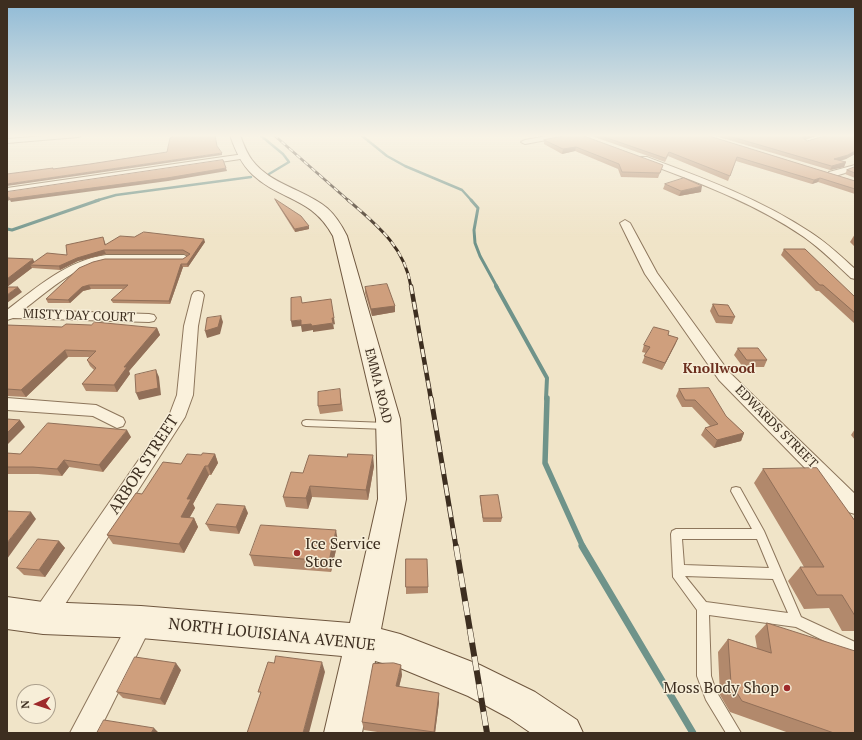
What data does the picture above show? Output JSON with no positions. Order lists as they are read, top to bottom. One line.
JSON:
{"streets":{"street":["MISTY DAY COURT","EMMA ROAD","EDWARDS STREET","ARBOR STREET","NORTH LOUISIANA AVENUE"]},"crossings":[["EMMA ROAD","NORTH LOUISIANA AVENUE"],["ARBOR STREET","NORTH LOUISIANA AVENUE"]],"districts":["Knollwood"],"places":["Ice Service Store","Moss Body Shop"],"north":"left"}
